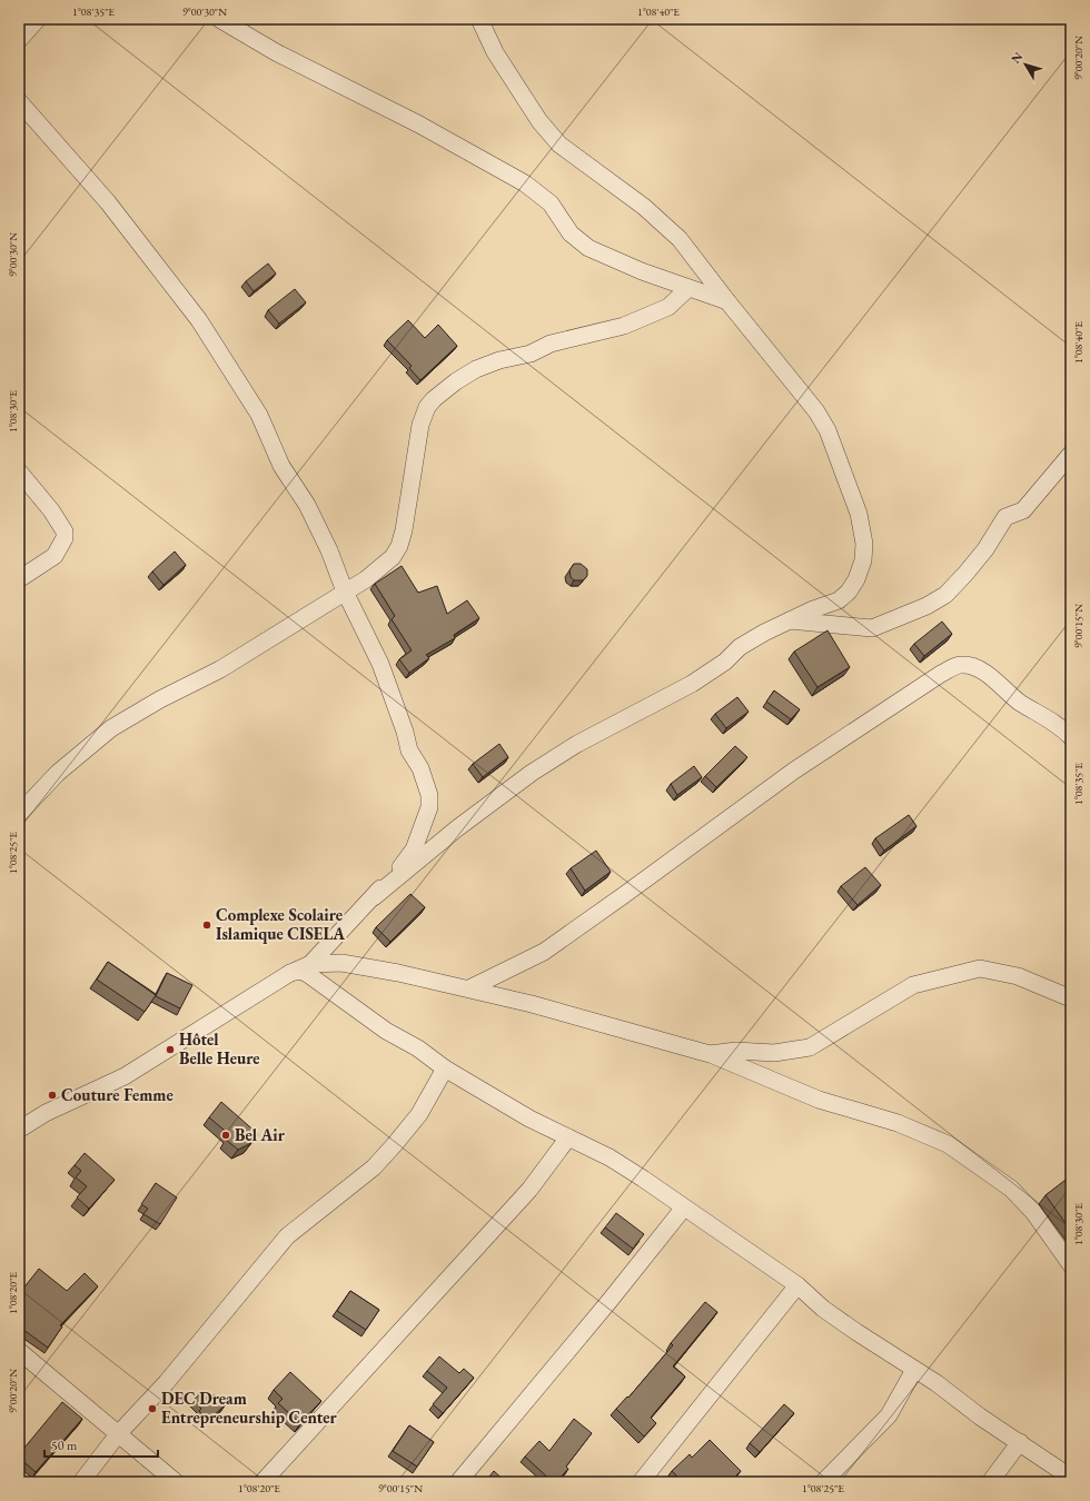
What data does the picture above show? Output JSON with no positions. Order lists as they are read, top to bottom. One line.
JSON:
{"places":["Complexe Scolaire Islamique CISELA","Hôtel Belle Heure","Couture Femme","Bel Air","DEC Dream Entrepreneurship Center"],"scale_bar":"50 m","north":"top left","coordinates":["1°08'35\"E","9°00'30\"N","1°08'40\"E","9°00'20\"N","1°08'30\"E","9°00'15\"N","1°08'25\"E","1°08'20\"E"]}
